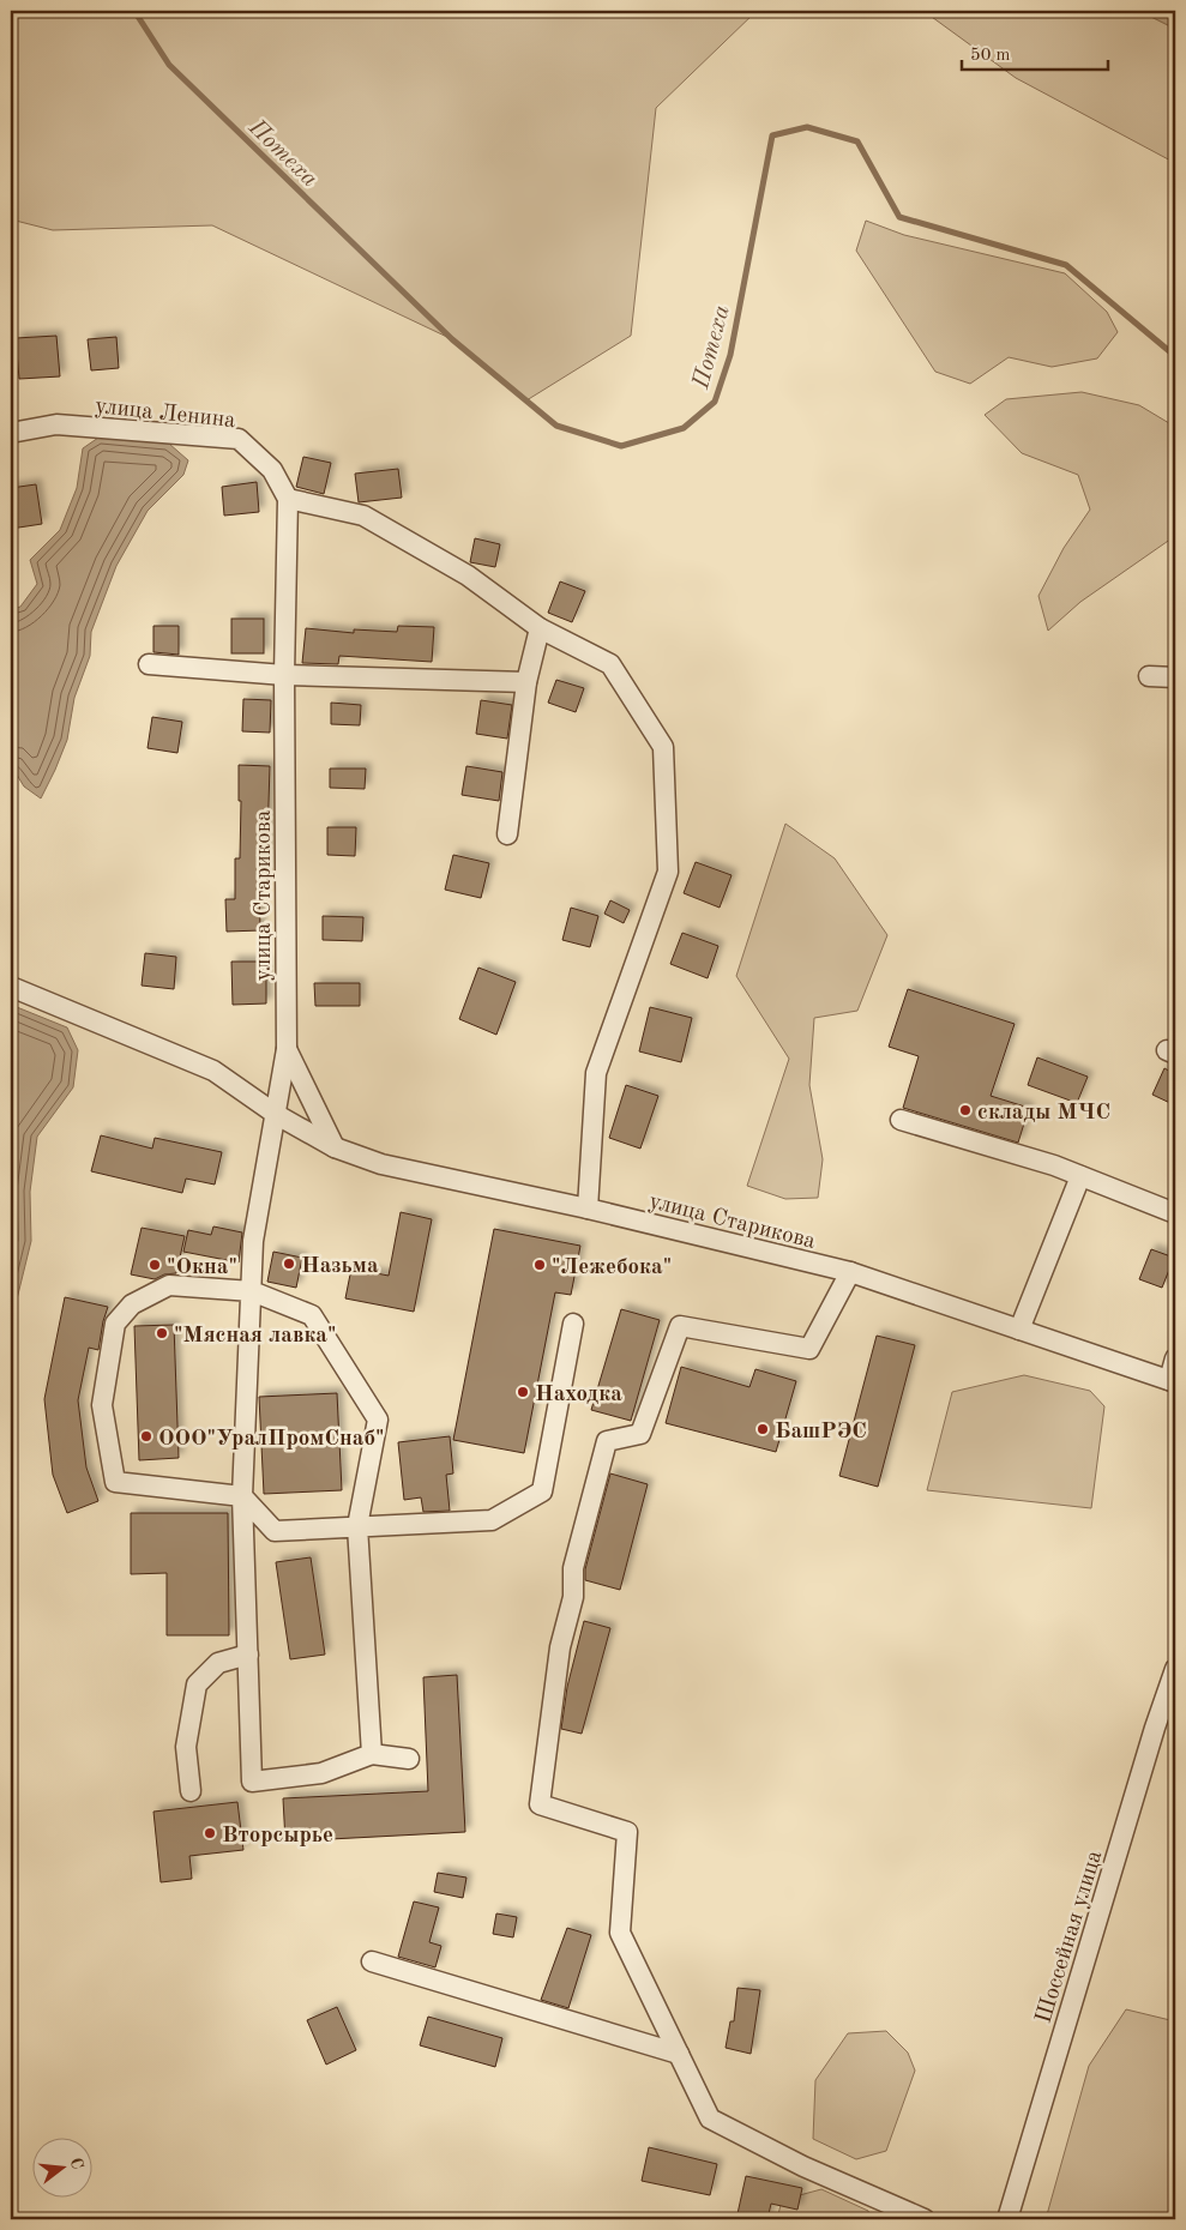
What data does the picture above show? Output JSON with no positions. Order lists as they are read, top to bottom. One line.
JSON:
{"streets":{"street":["улица Ленина","улица Старикова","Шоссейная улица"]},"crossings":[["улица Ленина","улица Старикова"]],"water":["Потеха"],"places":["склады МЧС","Назьма","\"Окна\"","\"Лежебока\"","\"Мясная лавка\"","Находка","БашРЭС","ООО\"УралПромСнаб\"","Вторсырье"],"scale_bar":"50 m","north":"right"}
